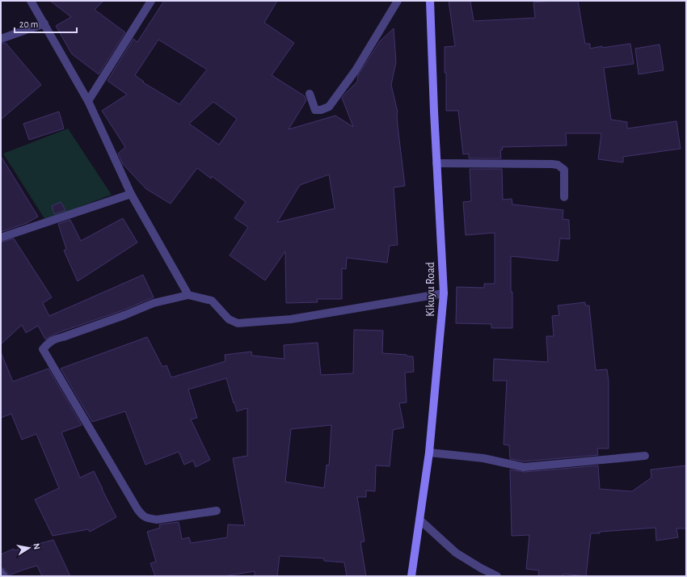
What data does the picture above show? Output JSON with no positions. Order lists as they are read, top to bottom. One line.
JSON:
{"streets":{"main road":["Kikuyu Road"]},"scale_bar":"20 m","north":"right"}
